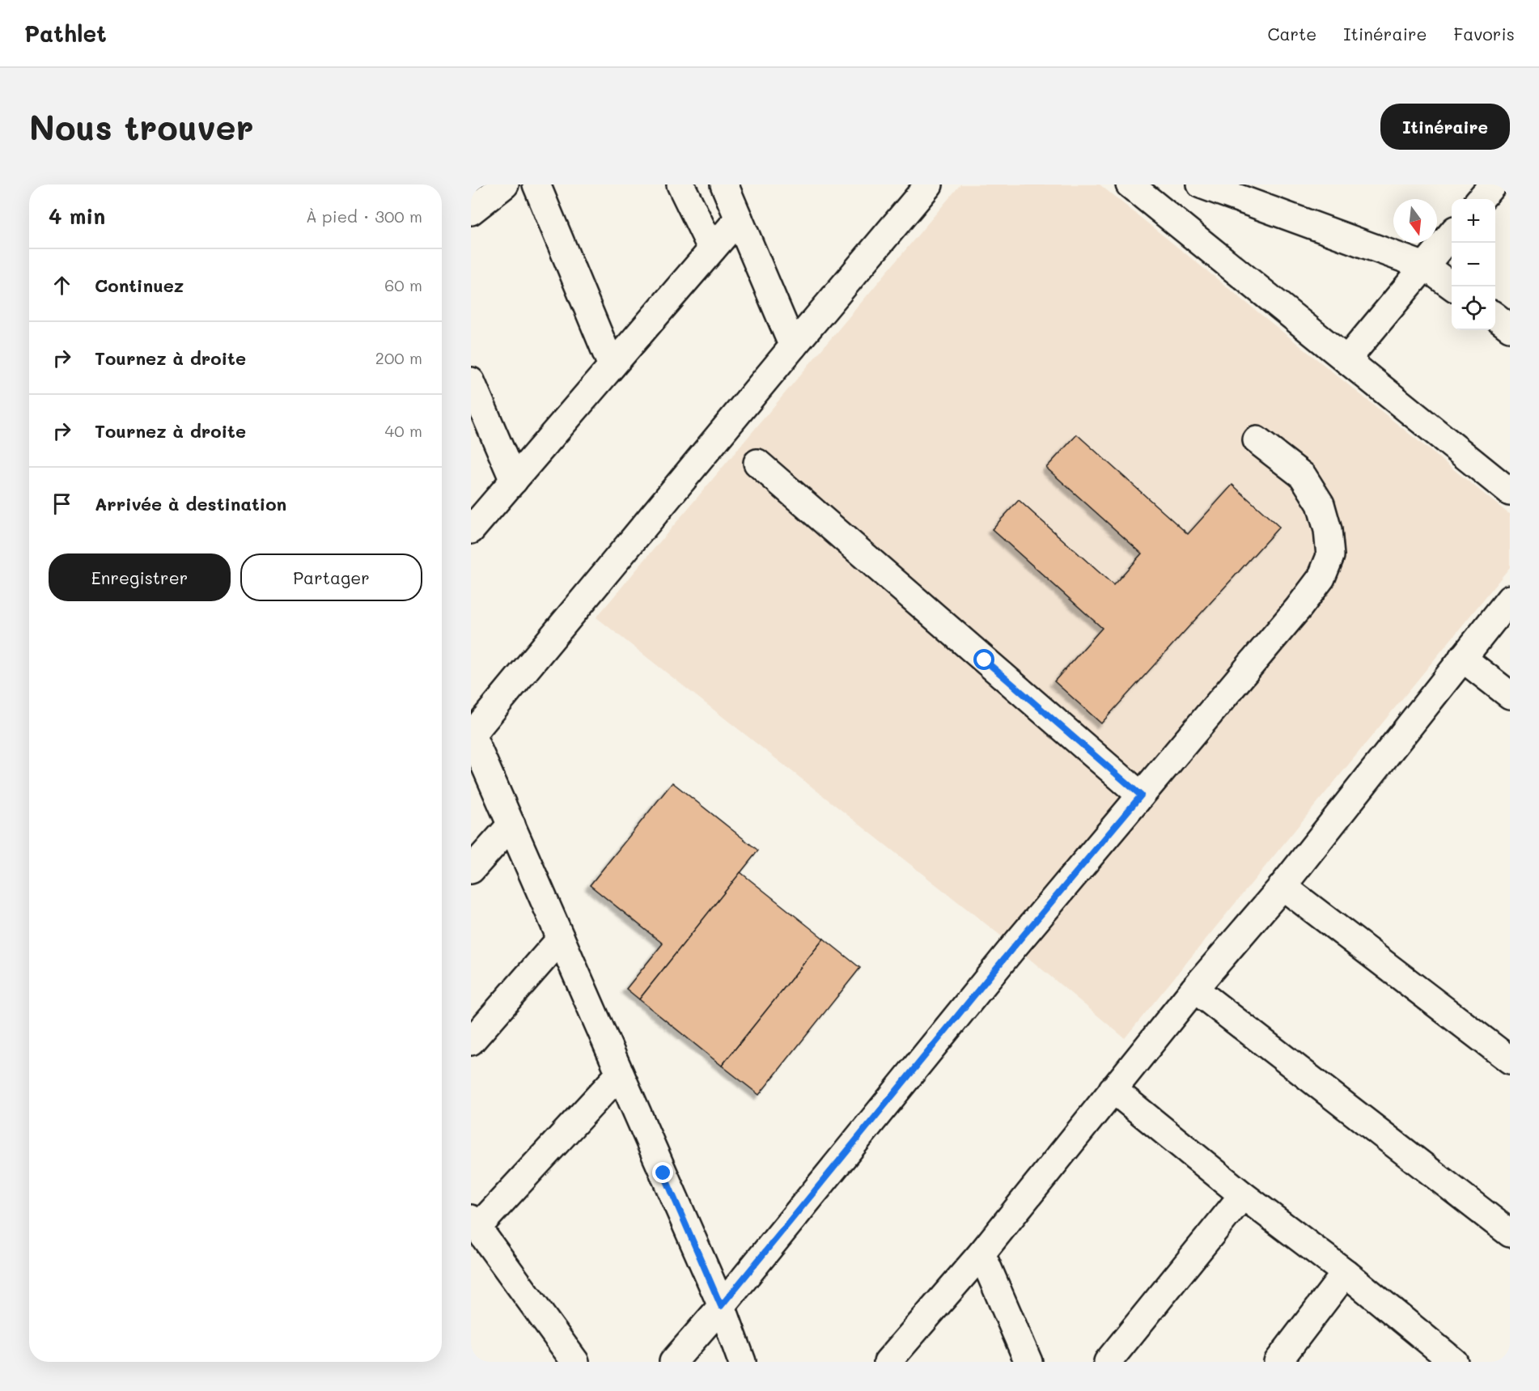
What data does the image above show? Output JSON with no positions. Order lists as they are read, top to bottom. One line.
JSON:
{"north":"bottom","page":{"header":"Pathlet","nav":["Carte","Itinéraire","Favoris"],"buttons":["Itinéraire",["Enregistrer","Partager"]],"title":"Nous trouver","heading":["4 min","À pied · 300 m"],"map_buttons":["+","−"],"list":[["Continuez","60 m"],["Tournez à droite","200 m"],["Tournez à droite","40 m"],"Arrivée à destination"]}}
